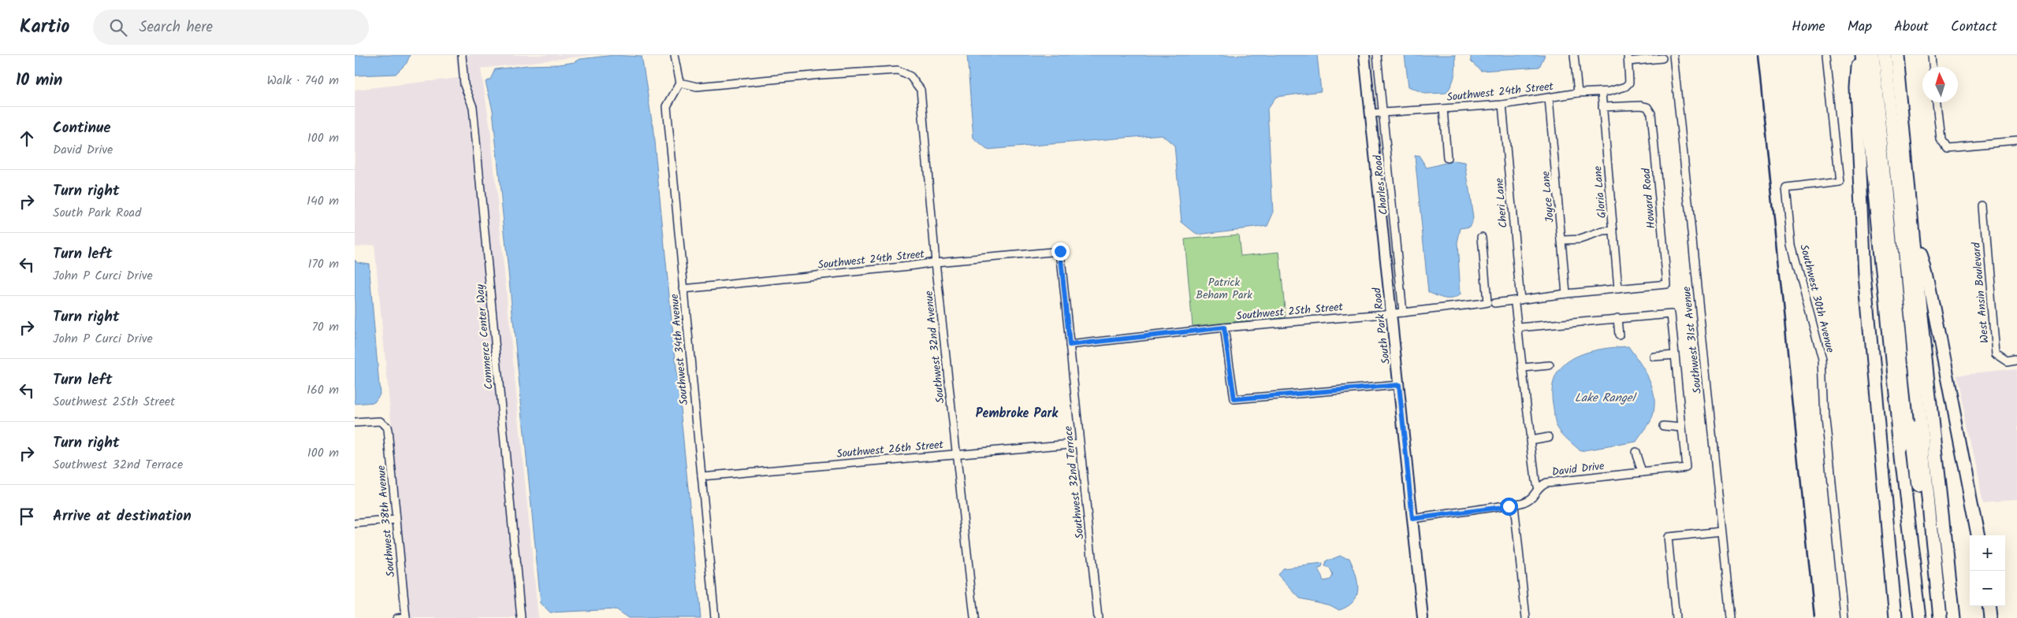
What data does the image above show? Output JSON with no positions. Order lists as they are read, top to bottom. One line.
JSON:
{"streets":{"street":["Southwest 24th Street","Charles Road","Gloria Lane","Joyce Lane","Howard Road","Cheri Lane","West Ansin Boulevard","Southwest 30th Avenue","Southwest 25th Street","South Park Road","Commerce Center Way","Southwest 31st Avenue","Southwest 32nd Avenue","Southwest 34th Avenue","Southwest 26th Street","David Drive","Southwest 32nd Terrace","Southwest 38th Avenue"]},"crossings":[["Southwest 24th Street","Charles Road"],["Southwest 24th Street","Gloria Lane"],["Southwest 24th Street","Joyce Lane"],["Southwest 24th Street","Cheri Lane"],["Southwest 24th Street","South Park Road"],["Southwest 24th Street","Southwest 32nd Avenue"],["Southwest 24th Street","Southwest 34th Avenue"],["Southwest 24th Street","Southwest 32nd Terrace"],["Charles Road","Southwest 25th Street"],["Gloria Lane","Howard Road"],["Gloria Lane","Southwest 25th Street"],["Joyce Lane","Southwest 25th Street"],["Howard Road","Southwest 25th Street"],["Cheri Lane","Southwest 25th Street"],["Cheri Lane","David Drive"],["Southwest 25th Street","South Park Road"],["Southwest 25th Street","Southwest 32nd Terrace"],["South Park Road","David Drive"],["Southwest 32nd Avenue","Southwest 34th Avenue"],["Southwest 32nd Avenue","Southwest 26th Street"],["Southwest 34th Avenue","Southwest 26th Street"],["Southwest 26th Street","Southwest 32nd Terrace"]],"districts":["Pembroke Park"],"water":["Lake Rangel"],"parks":["Patrick Beham Park"],"north":"top","page":{"header":"Kartio","search":"Search here","nav":["Home","Map","About","Contact"],"heading":["10 min","Walk · 740 m"],"list":[["Continue","David Drive","100 m"],["Turn right","South Park Road","140 m"],["Turn left","John P Curci Drive","170 m"],["Turn right","John P Curci Drive","70 m"],["Turn left","Southwest 25th Street","160 m"],["Turn right","Southwest 32nd Terrace","100 m"],"Arrive at destination"],"map_buttons":["+","−"]}}
